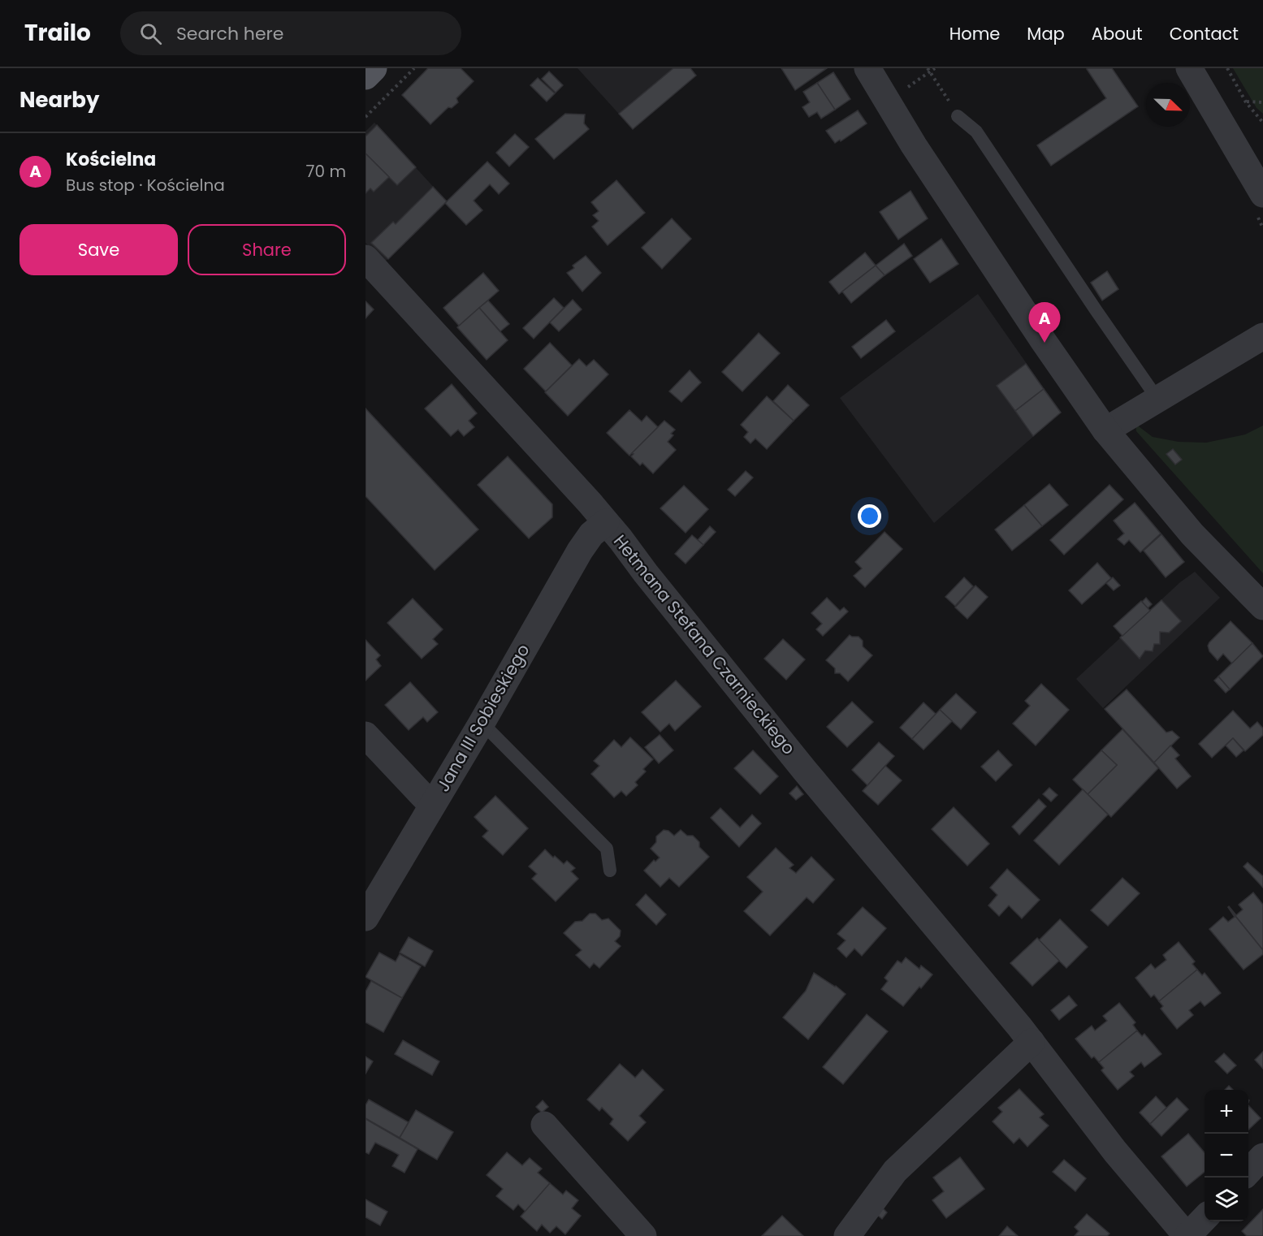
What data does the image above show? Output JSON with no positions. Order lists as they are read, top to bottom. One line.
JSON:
{"streets":{"street":["Hetmana Stefana Czarnieckiego","Jana III Sobieskiego"]},"crossings":[["Hetmana Stefana Czarnieckiego","Jana III Sobieskiego"]],"north":"bottom right","page":{"header":"Trailo","search":"Search here","nav":["Home","Map","About","Contact"],"heading":"Nearby","list":[{"mark":"A","name":"Kościelna","note":"Bus stop · Kościelna","value":"70 m"}],"buttons":["Save","Share"],"pins":"A","map_buttons":["+","−"]}}
